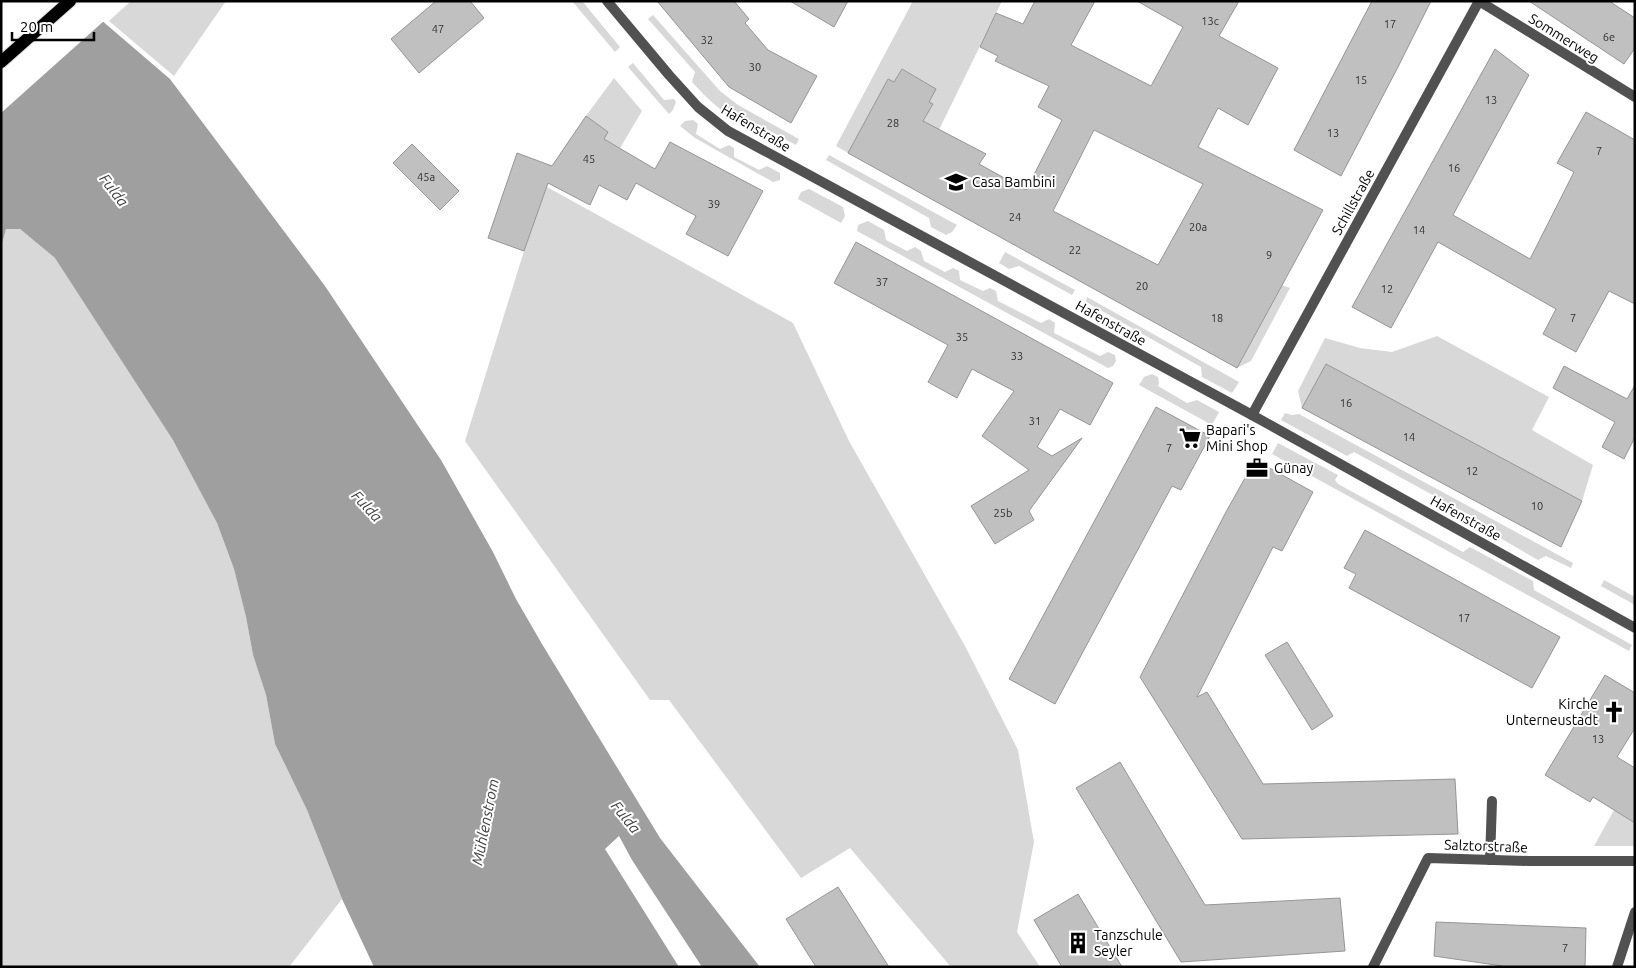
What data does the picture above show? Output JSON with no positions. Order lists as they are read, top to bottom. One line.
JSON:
{"streets":{"street":["Sommerweg","Hafenstraße","Schillstraße","Salztorstraße"]},"crossings":[["Sommerweg","Schillstraße"],["Hafenstraße","Schillstraße"]],"water":["Fulda","Mühlenstrom"],"places":{"school or university":["Casa Bambini"],"supermarket":["Bapari's Mini Shop"],"office":["Günay"],"church":["Kirche Unterneustadt"],"building":["Tanzschule Seyler"]},"house_numbers":["13c","17","47","6e","32","30","15","13","28","13","7","45","16","45a","39","24","20a","14","22","9","37","20","12","18","7","35","33","16","31","14","7","12","10","25b","17","13","7"],"scale_bar":"20 m"}
